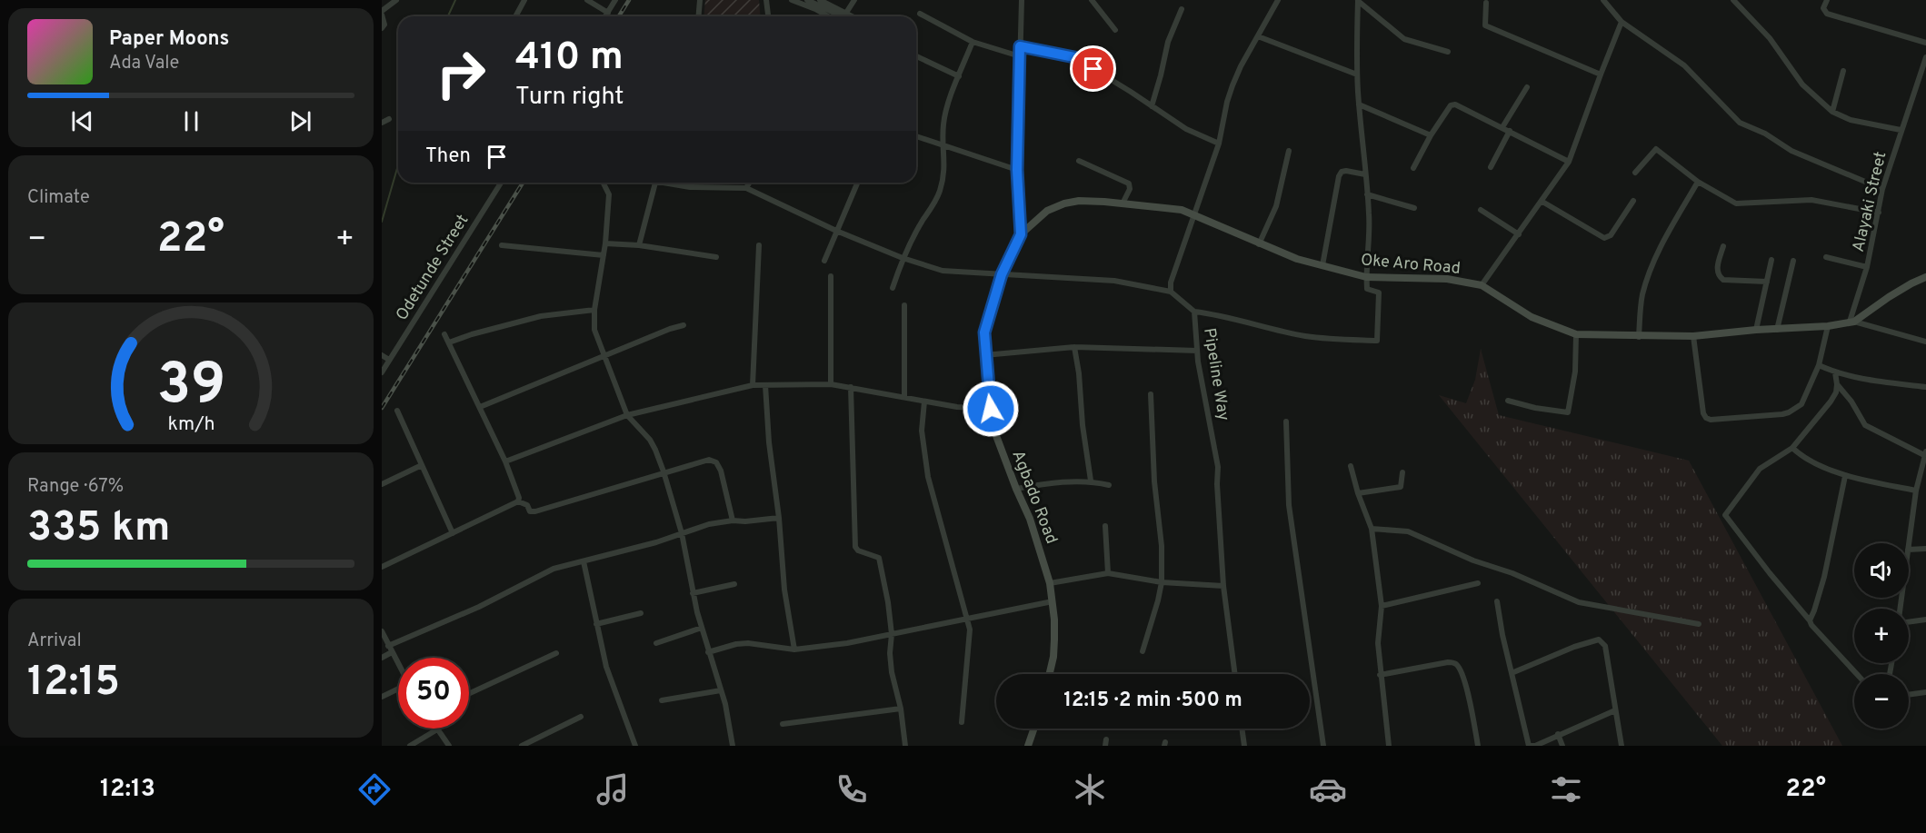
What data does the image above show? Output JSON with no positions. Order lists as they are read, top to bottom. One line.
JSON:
{"streets":{"main road":["Oke Aro Road","Agbado Road"],"street":["Alayaki Street","Odetunde Street","Pipeline Way"]},"crossings":[["Alayaki Street","Oke Aro Road"],["Oke Aro Road","Agbado Road"]],"page":{"turn":["410 m","Turn right"],"song":["Paper Moons","Ada Vale"],"then":"Then","tile":["Climate",["Range · 67%","335 km"],["Arrival","12:15"]],"heat":["−","22°","+"],"map_buttons":["+","−"],"limit":"50","trip":"12:15 · 2 min · 500 m","tabs":["12:13","22°"],"gauge":["39","km/h"]}}
